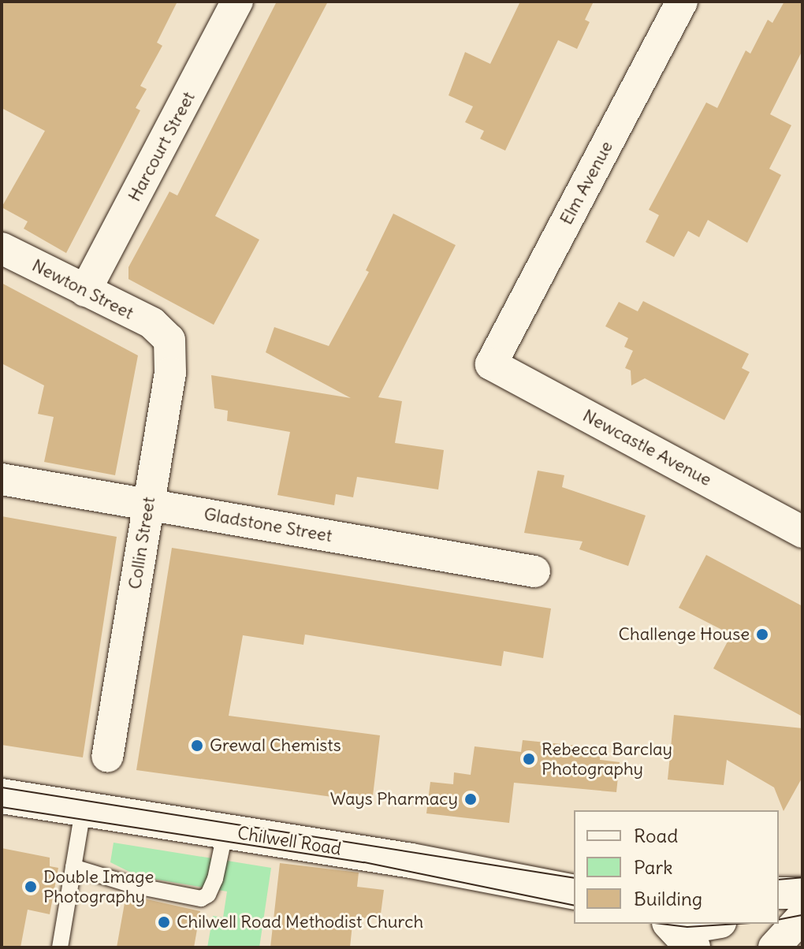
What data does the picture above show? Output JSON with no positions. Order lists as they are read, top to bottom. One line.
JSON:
{"streets":{"main road":["Chilwell Road"],"street":["Harcourt Street","Elm Avenue","Newton Street","Newcastle Avenue","Gladstone Street","Collin Street"]},"crossings":[["Harcourt Street","Newton Street"],["Elm Avenue","Newcastle Avenue"],["Newton Street","Collin Street"],["Gladstone Street","Collin Street"]],"places":["Challenge House","Grewal Chemists","Rebecca Barclay Photography","Ways Pharmacy","Double Image Photography","Chilwell Road Methodist Church"],"legend":["Road","Park","Building"]}
